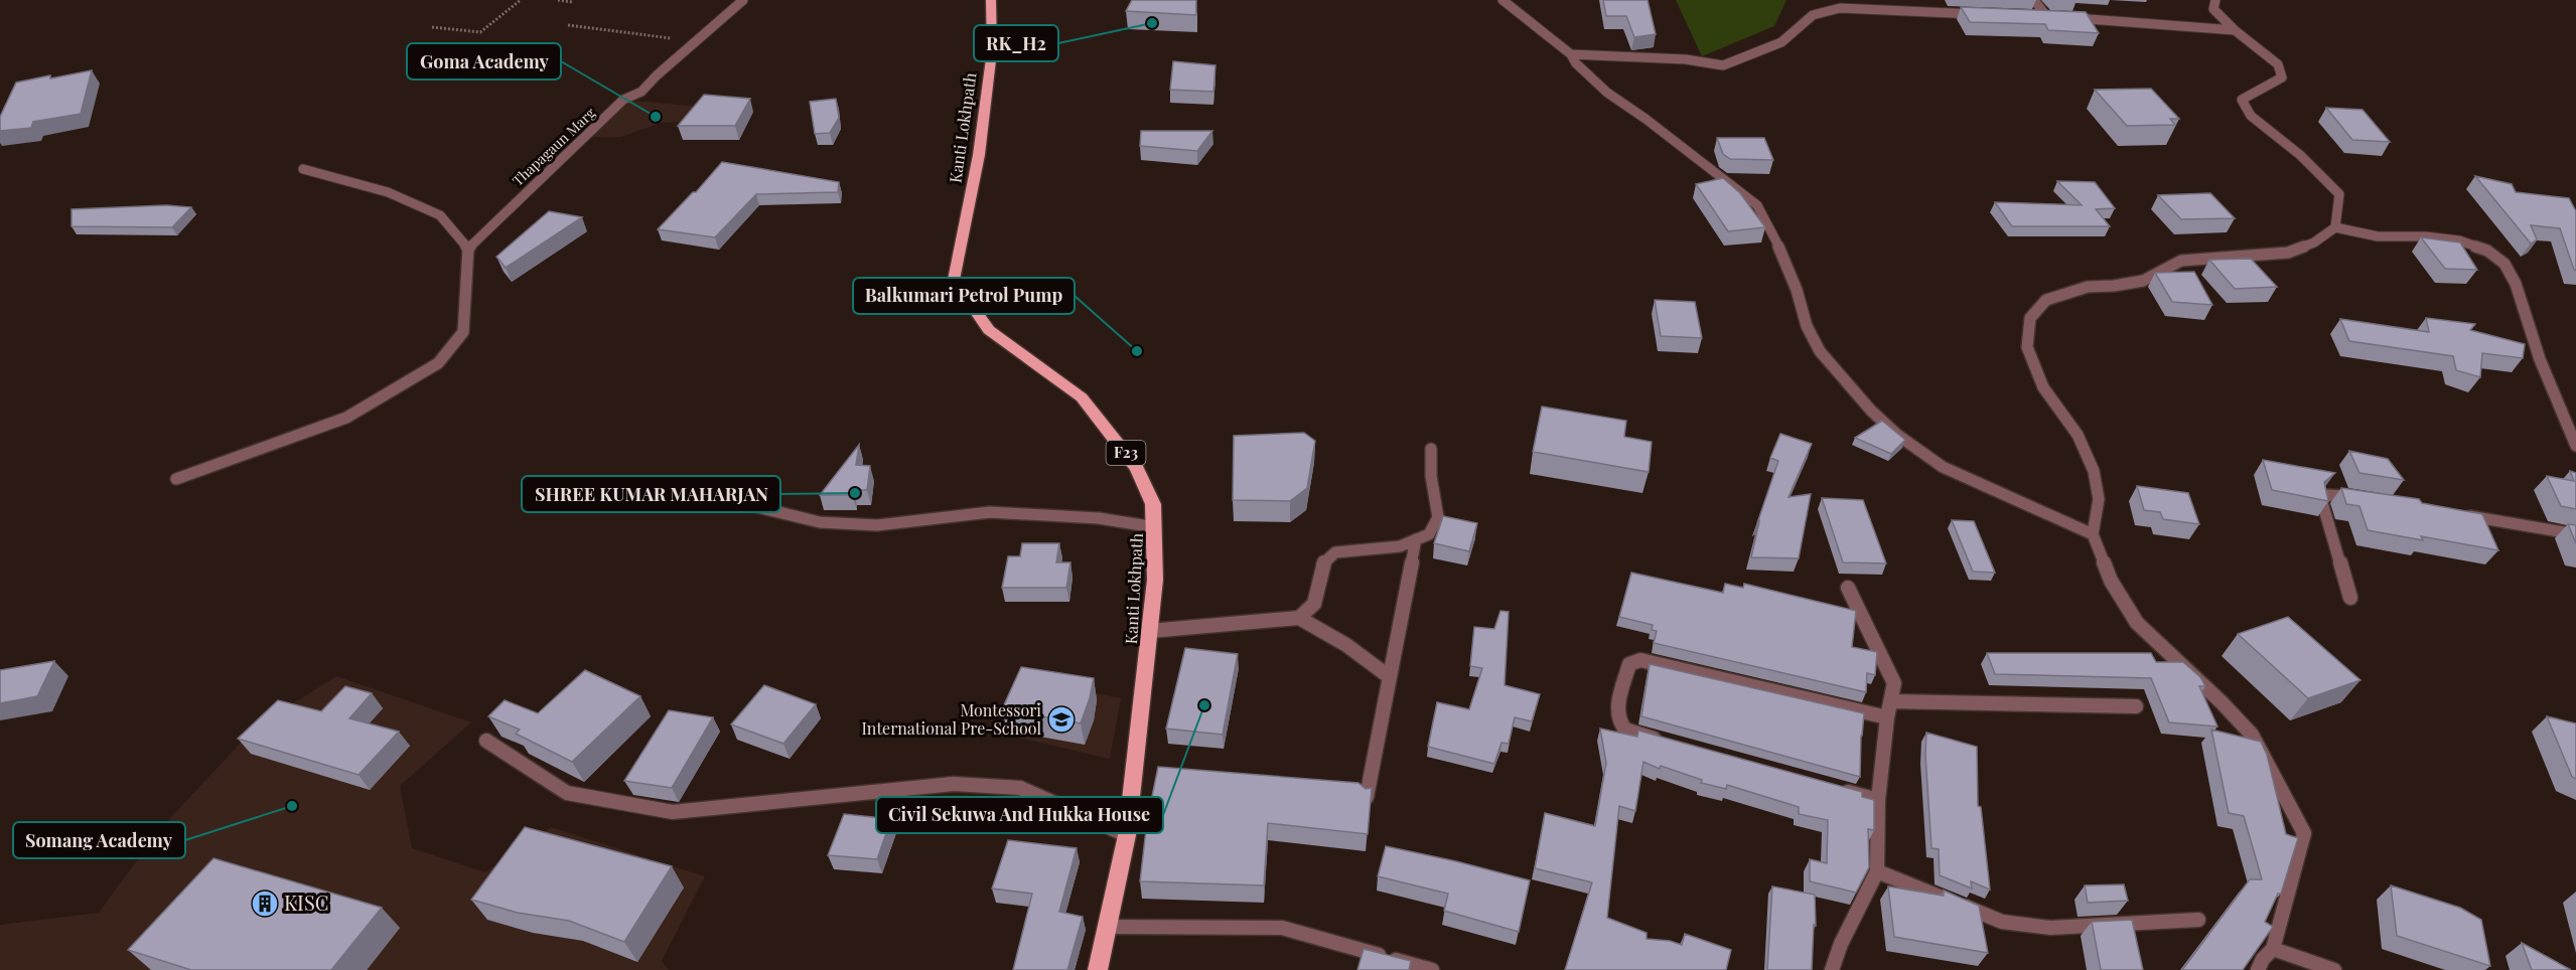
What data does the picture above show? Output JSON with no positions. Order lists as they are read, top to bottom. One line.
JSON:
{"streets":{"main road":["Kanti Lokhpath","F23"],"street":["Thapagaun Marg"]},"places":{"other":["RK_H2","Goma Academy","Balkumari Petrol Pump","SHREE KUMAR MAHARJAN","Civil Sekuwa And Hukka House","Somang Academy"],"school or university":["Montessori International Pre-School"],"building":["KISC"]}}
